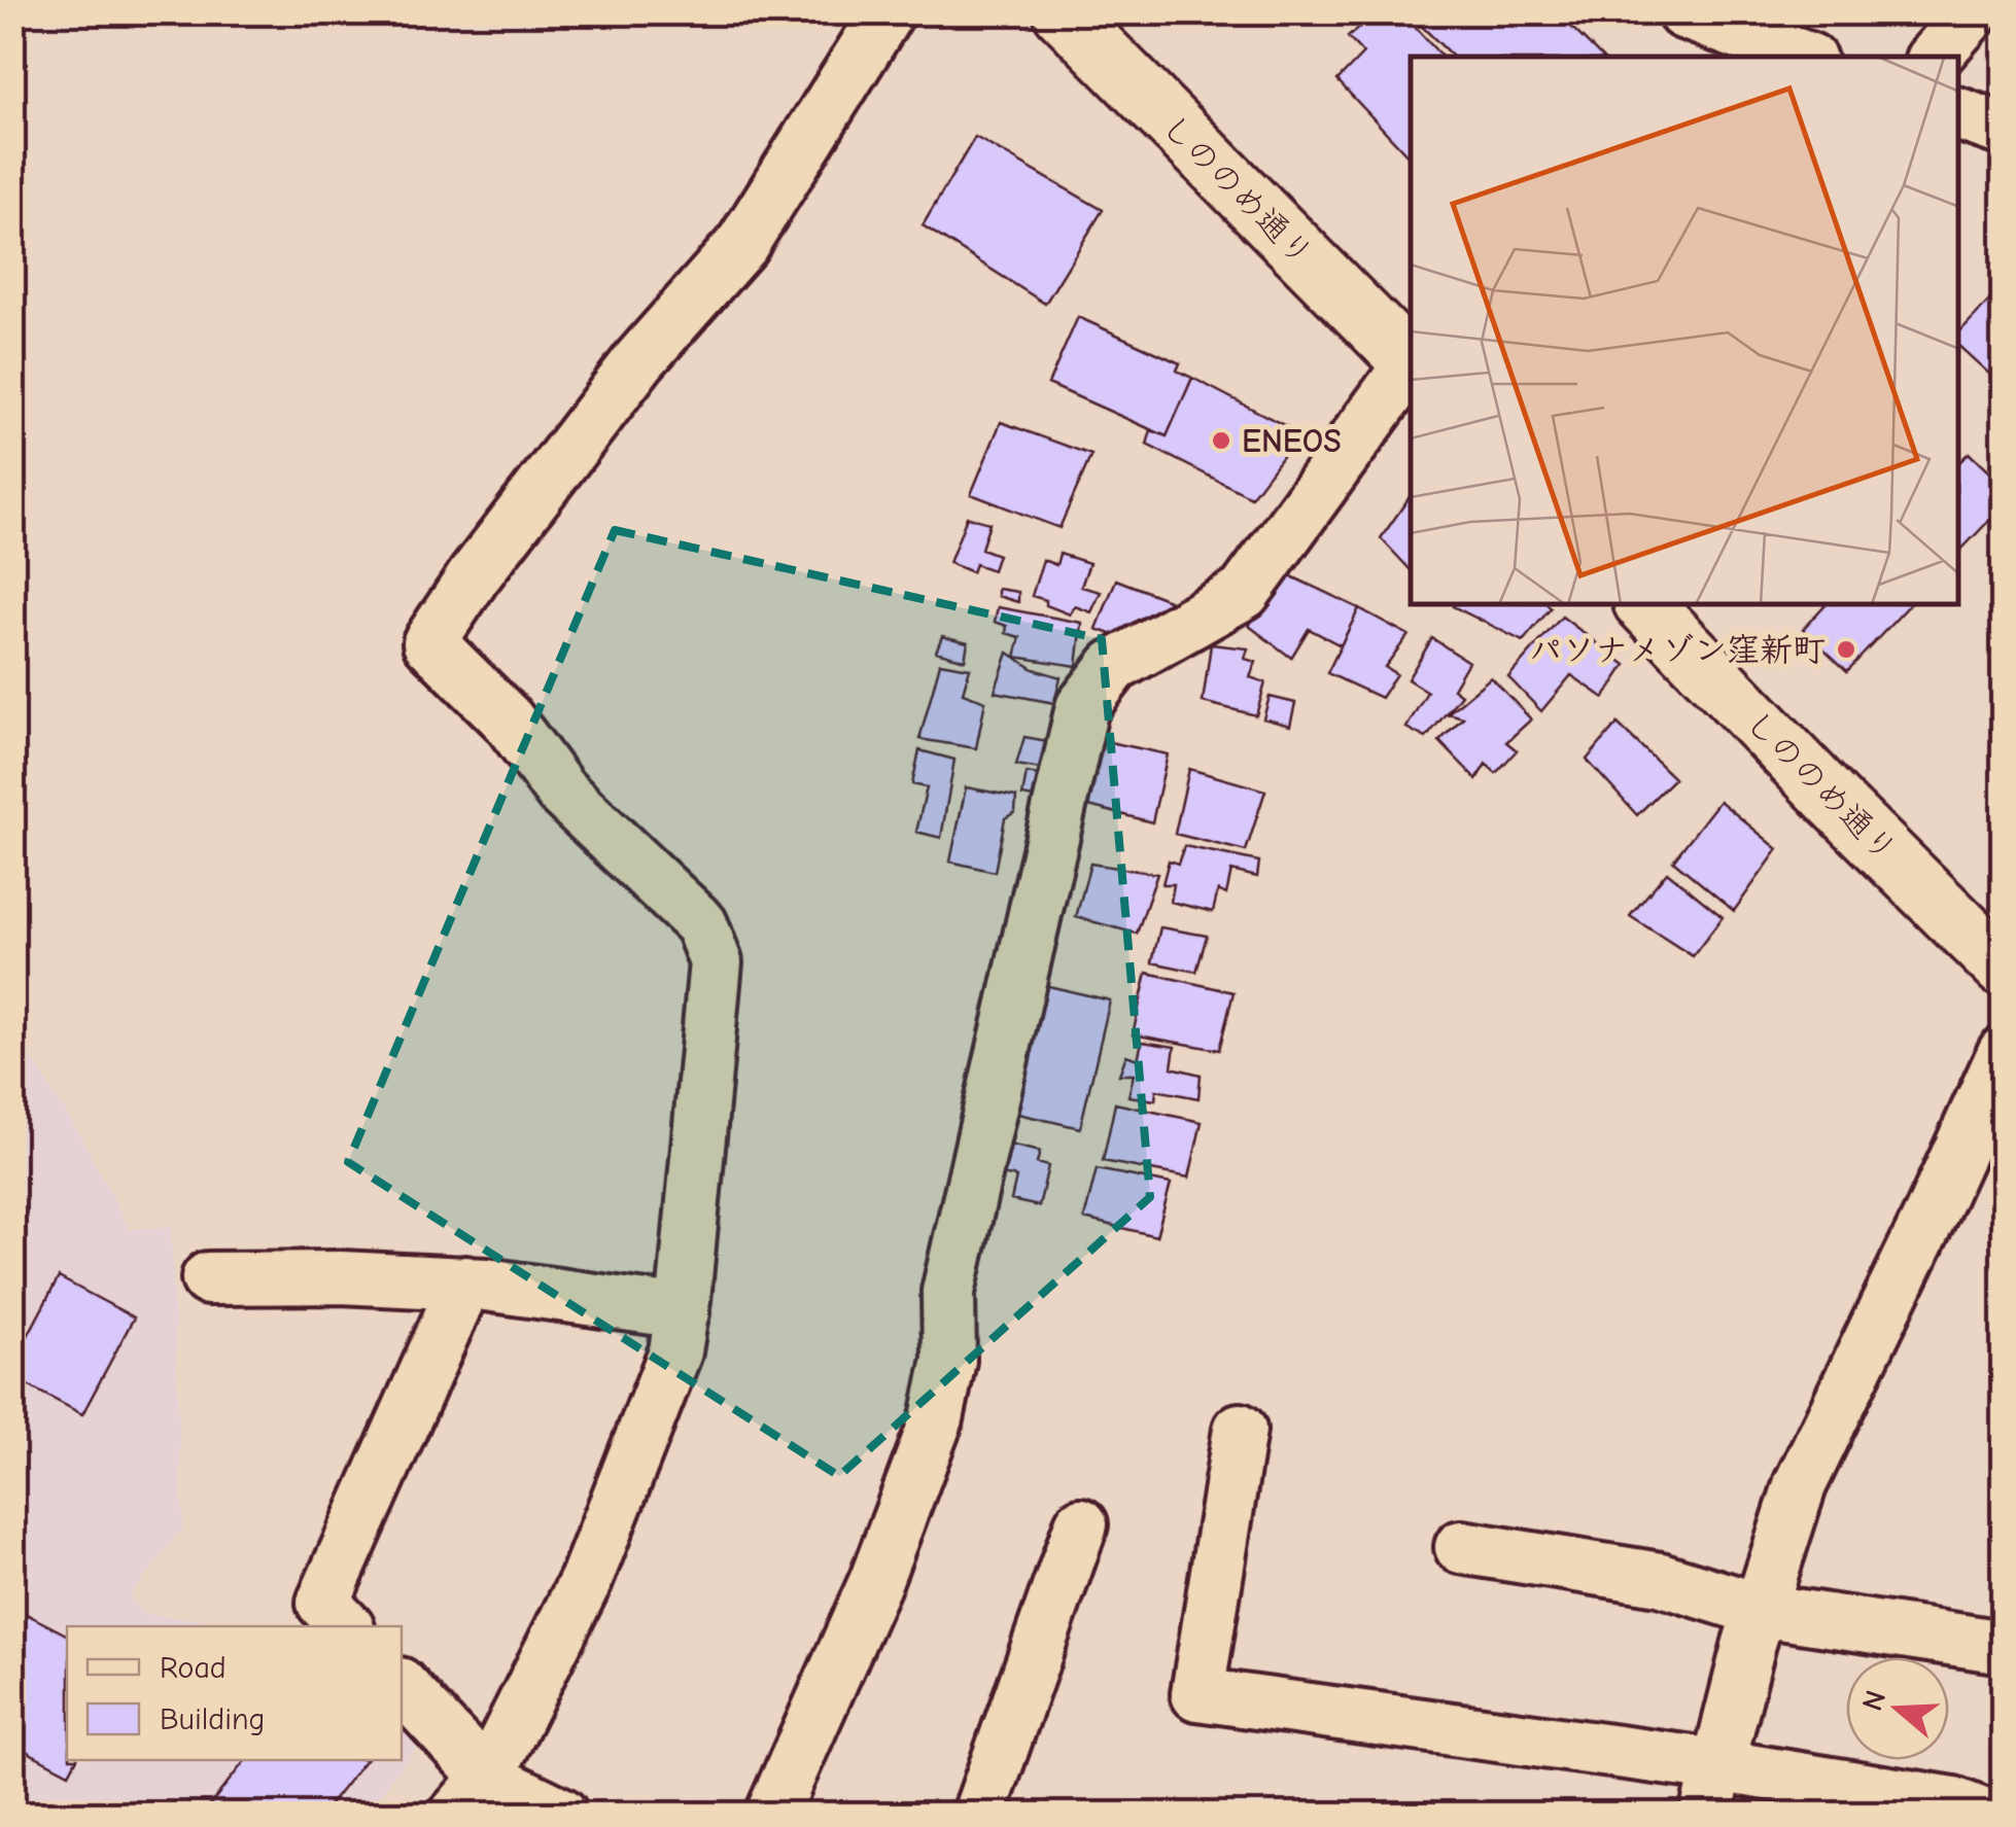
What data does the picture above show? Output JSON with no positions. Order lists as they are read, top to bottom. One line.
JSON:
{"streets":{"main road":["しののめ通り"]},"places":["ENEOS","パソナメゾン窪新町"],"legend":["Road","Building"],"north":"left"}
